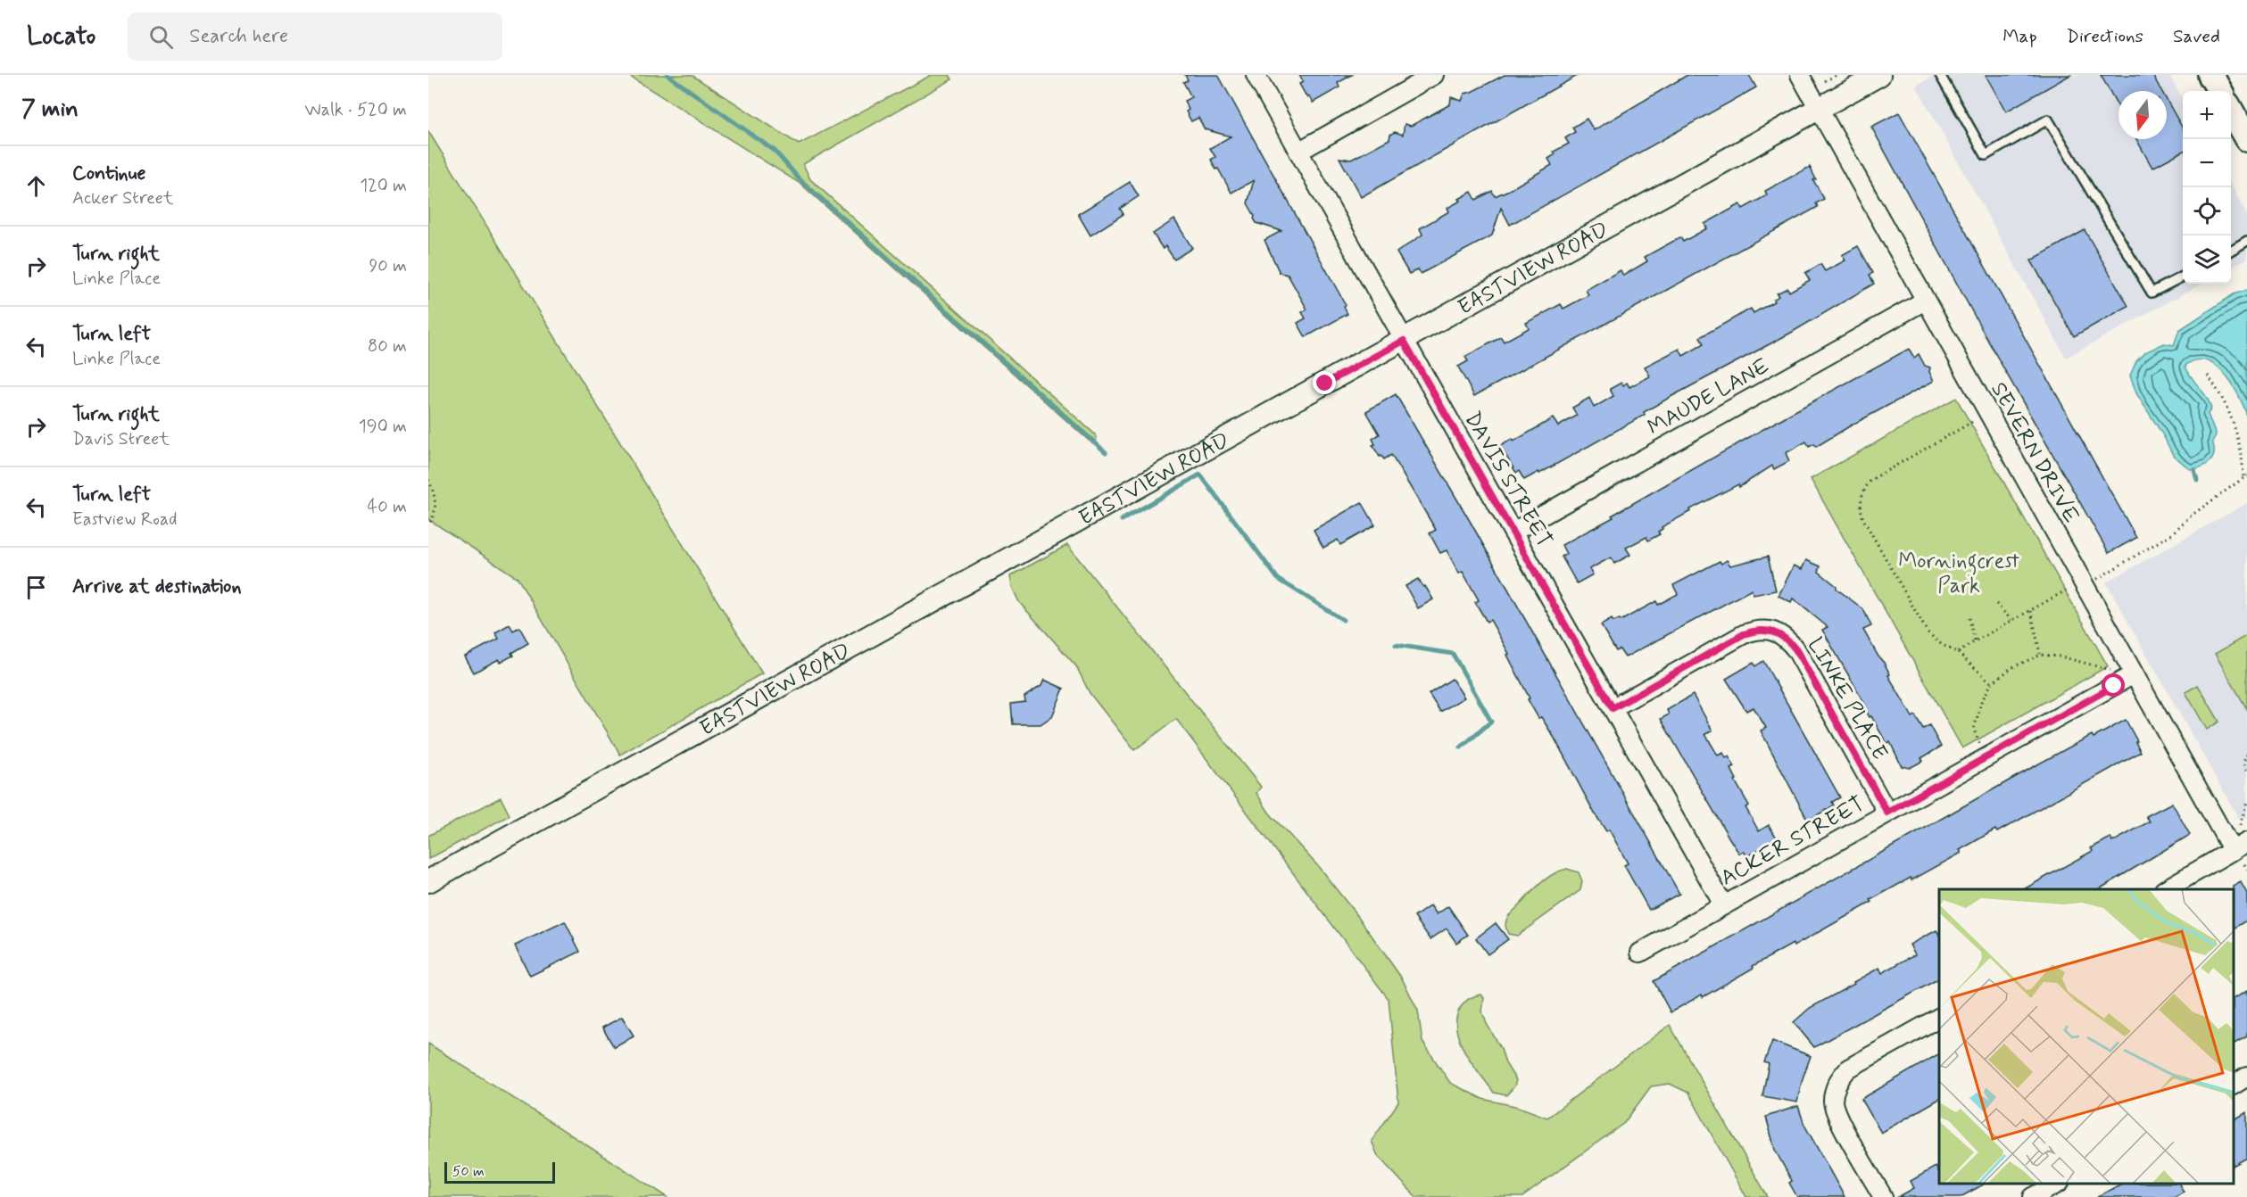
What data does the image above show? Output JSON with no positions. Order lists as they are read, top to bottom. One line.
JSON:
{"streets":{"street":["EASTVIEW ROAD","MAUDE LANE","SEVERN DRIVE","DAVIS STREET","LINKE PLACE","ACKER STREET"]},"crossings":[["EASTVIEW ROAD","SEVERN DRIVE"],["EASTVIEW ROAD","DAVIS STREET"],["MAUDE LANE","SEVERN DRIVE"],["MAUDE LANE","DAVIS STREET"],["SEVERN DRIVE","ACKER STREET"],["DAVIS STREET","LINKE PLACE"],["DAVIS STREET","ACKER STREET"],["LINKE PLACE","ACKER STREET"]],"parks":["Morningcrest Park"],"scale_bar":"50 m","north":"bottom","page":{"header":"Locato","search":"Search here","nav":["Map","Directions","Saved"],"heading":["7 min","Walk · 520 m"],"map_buttons":["+","−"],"list":[["Continue","Acker Street","120 m"],["Turn right","Linke Place","90 m"],["Turn left","Linke Place","80 m"],["Turn right","Davis Street","190 m"],["Turn left","Eastview Road","40 m"],"Arrive at destination"],"scale":"50 m"}}
